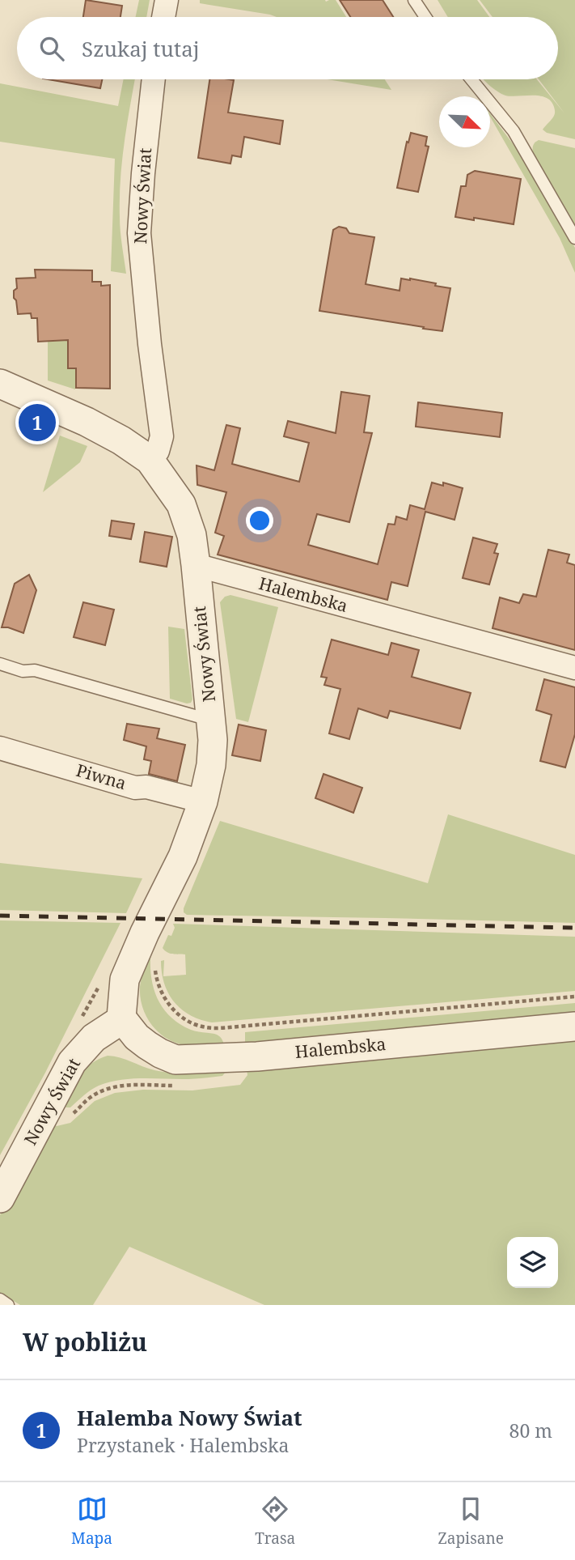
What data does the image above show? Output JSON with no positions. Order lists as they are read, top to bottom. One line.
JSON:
{"streets":{"street":["Nowy Świat","Halembska","Piwna"]},"crossings":[["Nowy Świat","Halembska"],["Nowy Świat","Piwna"]],"north":"bottom right","page":{"search":"Szukaj tutaj","pins":"1","heading":"W pobliżu","list":[{"mark":"1","name":"Halemba Nowy Świat","note":"Przystanek · Halembska","value":"80 m"}],"nav":["Mapa","Trasa","Zapisane"]}}
